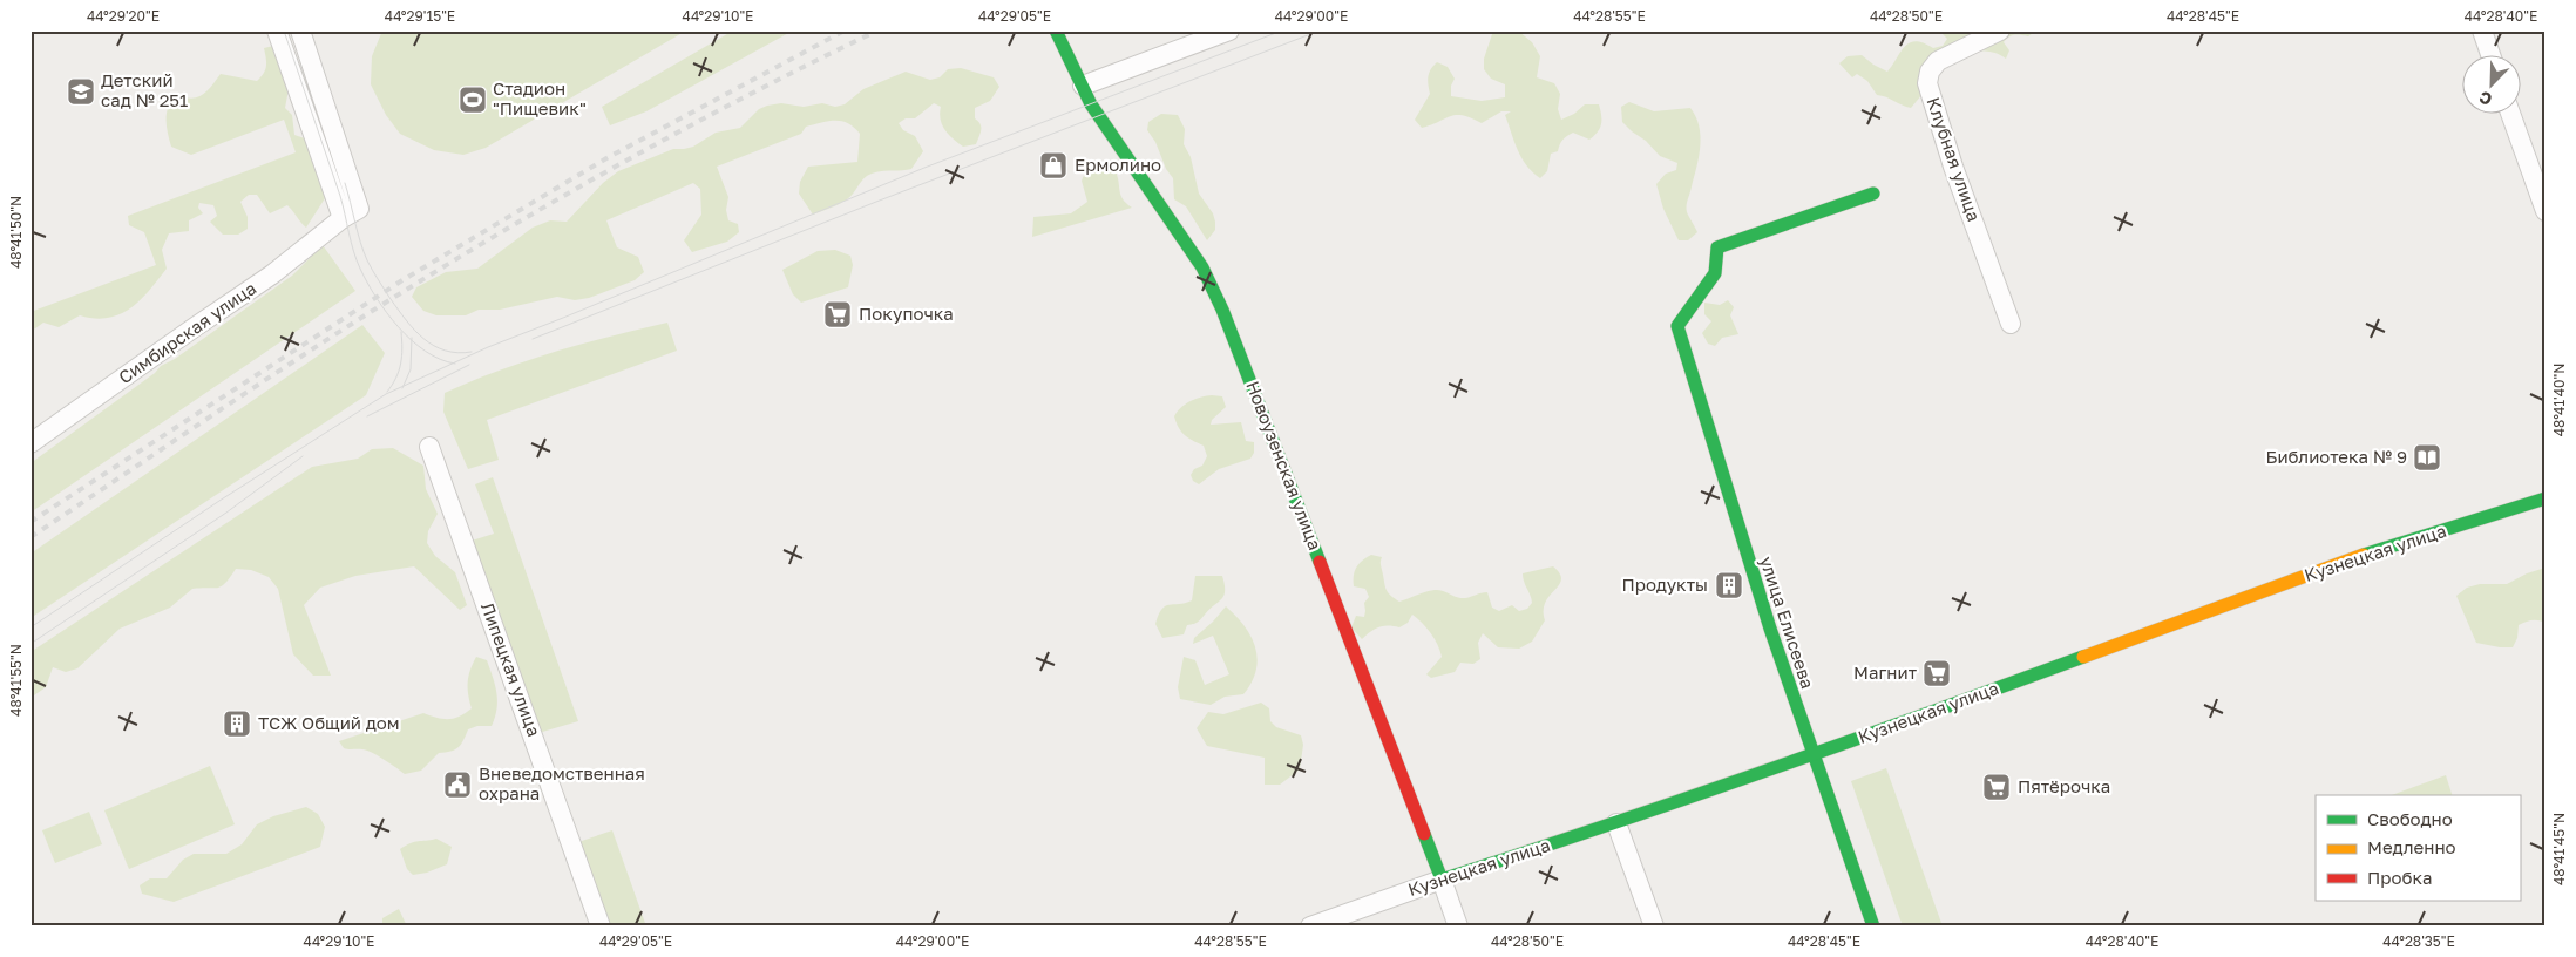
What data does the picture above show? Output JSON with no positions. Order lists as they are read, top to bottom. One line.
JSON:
{"streets":{"street":["Клубная улица","Симбирская улица","Новоузенская улица","Кузнецкая улица","улица Елисеева","Липецкая улица"]},"crossings":[["Новоузенская улица","Кузнецкая улица"],["Кузнецкая улица","улица Елисеева"]],"places":{"school or university":["Детский сад № 251"],"sports":["Стадион \"Пищевик\""],"shop":["Ермолино"],"supermarket":["Покупочка","Магнит","Пятёрочка"],"library":["Библиотека № 9"],"building":["Продукты","ТСЖ Общий дом"],"public building":["Вневедомственная охрана"]},"legend":["Свободно","Медленно","Пробка"],"north":"bottom left","coordinates":["44°29'20\"E","44°29'15\"E","44°29'10\"E","44°29'05\"E","44°29'00\"E","44°28'55\"E","44°28'50\"E","44°28'45\"E","44°28'40\"E","48°41'50\"N","48°41'40\"N","48°41'55\"N","48°41'45\"N","44°28'35\"E"]}
